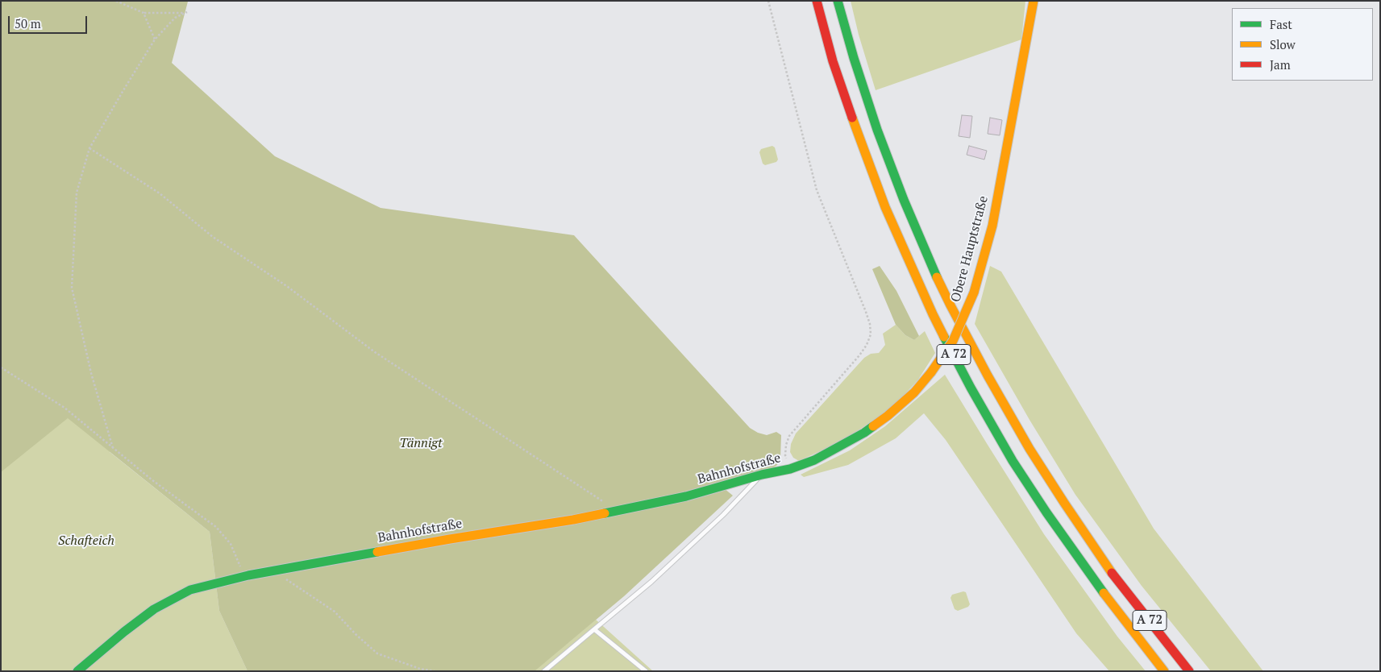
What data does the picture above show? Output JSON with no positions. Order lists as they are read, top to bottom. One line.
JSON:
{"streets":{"main road":["Obere Hauptstraße","A 72","Bahnhofstraße"]},"crossings":[["Obere Hauptstraße","Bahnhofstraße"]],"parks":["Tännigt","Schafteich"],"legend":["Fast","Slow","Jam"],"scale_bar":"50 m"}
